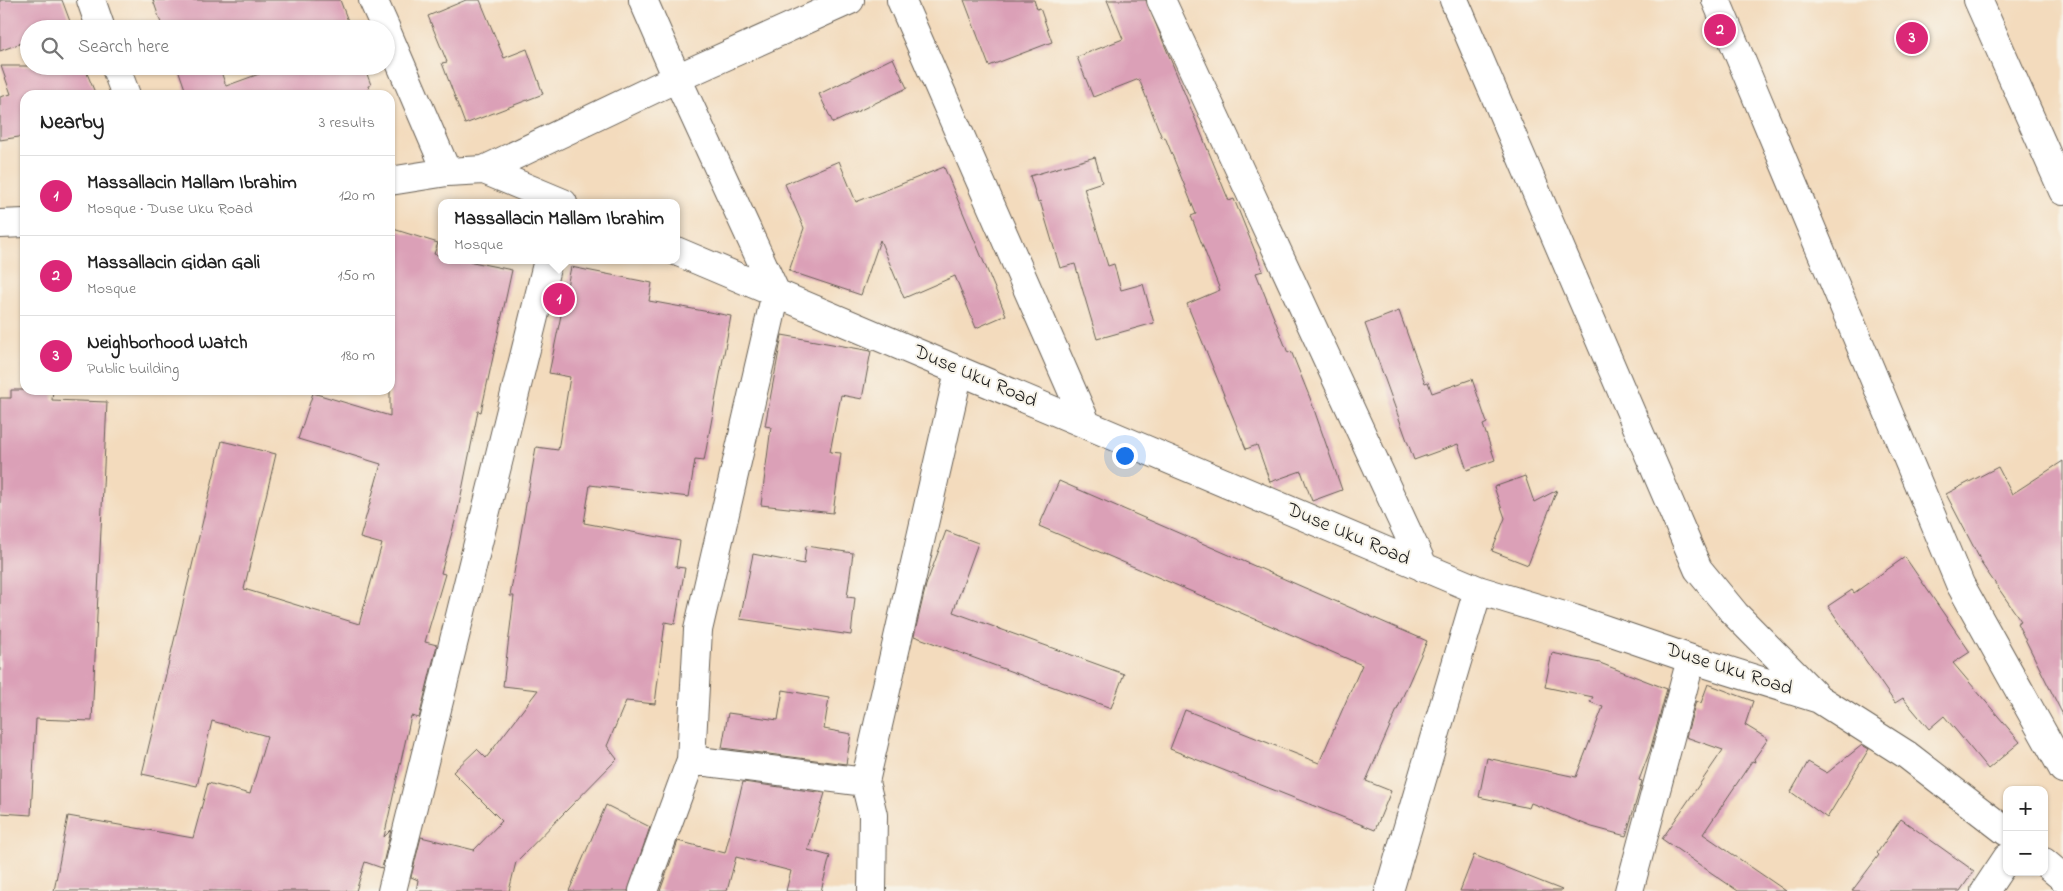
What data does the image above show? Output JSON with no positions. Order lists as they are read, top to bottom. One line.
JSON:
{"streets":{"street":["Duse Uku Road"]},"page":{"pins":["2","3","1"],"search":"Search here","heading":["Nearby","3 results"],"list":[{"mark":"1","name":"Massallacin Mallam Ibrahim","note":"Mosque · Duse Uku Road","value":"120 m"},{"mark":"2","name":"Massallacin Gidan Gali","note":"Mosque","value":"150 m"},{"mark":"3","name":"Neighborhood Watch","note":"Public building","value":"180 m"}],"popup":["Massallacin Mallam Ibrahim","Mosque"],"map_buttons":["+","−"]}}
